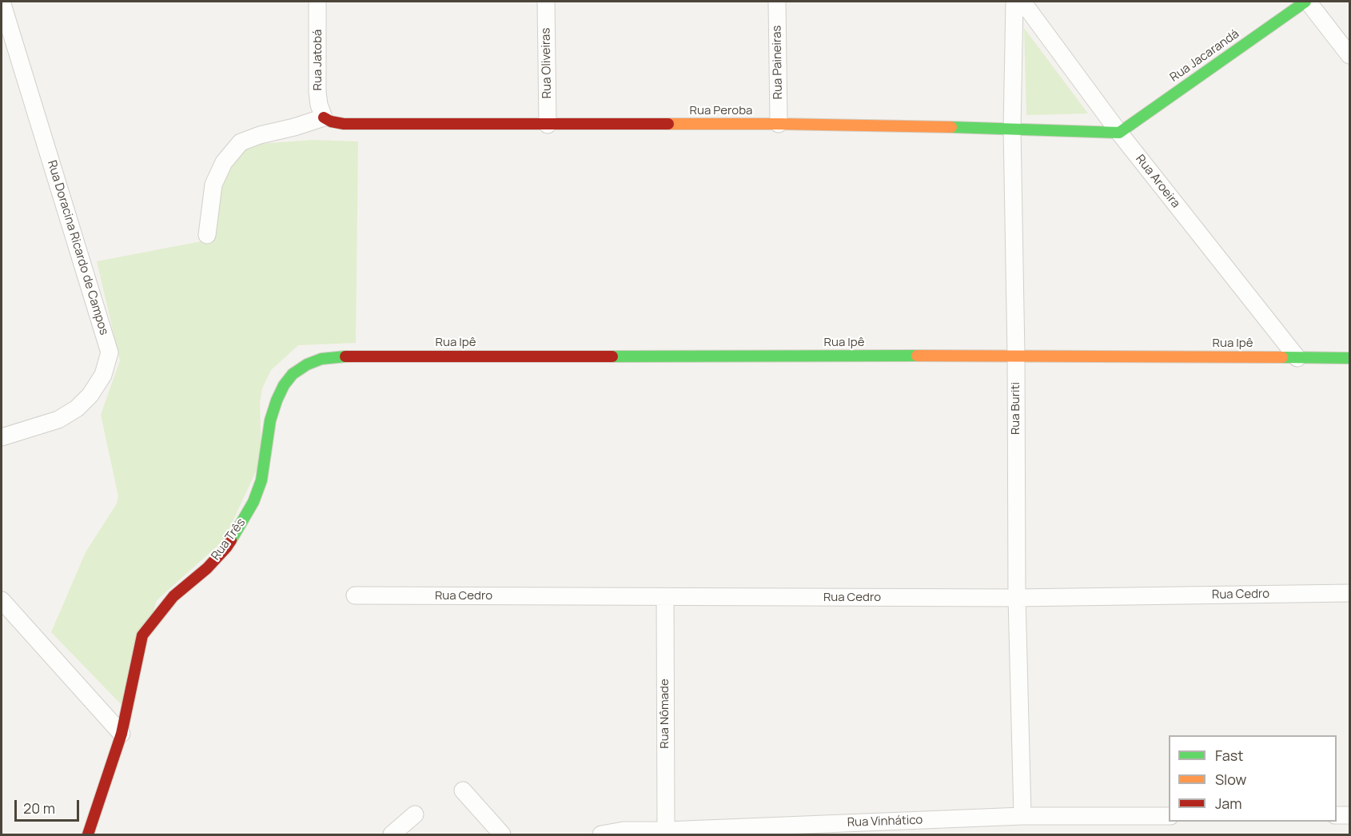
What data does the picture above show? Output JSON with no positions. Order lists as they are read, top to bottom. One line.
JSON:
{"streets":{"street":["Rua Jacarandá","Rua Jatobá","Rua Paineiras","Rua Oliveiras","Rua Peroba","Rua Aroeira","Rua Doracina Ricardo de Campos","Rua Ipê","Rua Buriti","Rua Três","Rua Cedro","Rua Nômade","Rua Vinhático"]},"crossings":[["Rua Jacarandá","Rua Peroba"],["Rua Jacarandá","Rua Aroeira"],["Rua Jatobá","Rua Peroba"],["Rua Paineiras","Rua Peroba"],["Rua Oliveiras","Rua Peroba"],["Rua Peroba","Rua Aroeira"],["Rua Peroba","Rua Buriti"],["Rua Aroeira","Rua Ipê"],["Rua Ipê","Rua Buriti"],["Rua Ipê","Rua Três"],["Rua Buriti","Rua Cedro"],["Rua Buriti","Rua Vinhático"],["Rua Cedro","Rua Nômade"],["Rua Nômade","Rua Vinhático"]],"legend":["Fast","Slow","Jam"],"scale_bar":"20 m"}
